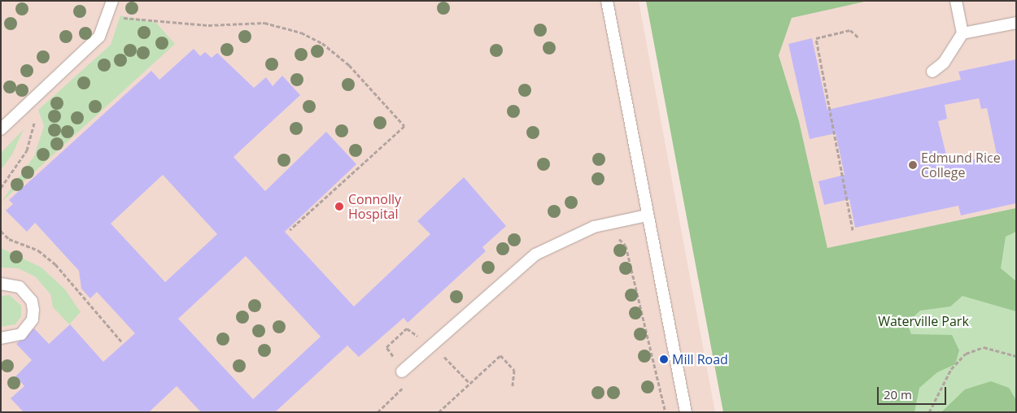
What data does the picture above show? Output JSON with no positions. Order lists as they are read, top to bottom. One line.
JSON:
{"parks":["Waterville Park"],"places":["Edmund Rice College","Connolly Hospital","Mill Road"],"scale_bar":"20 m"}
